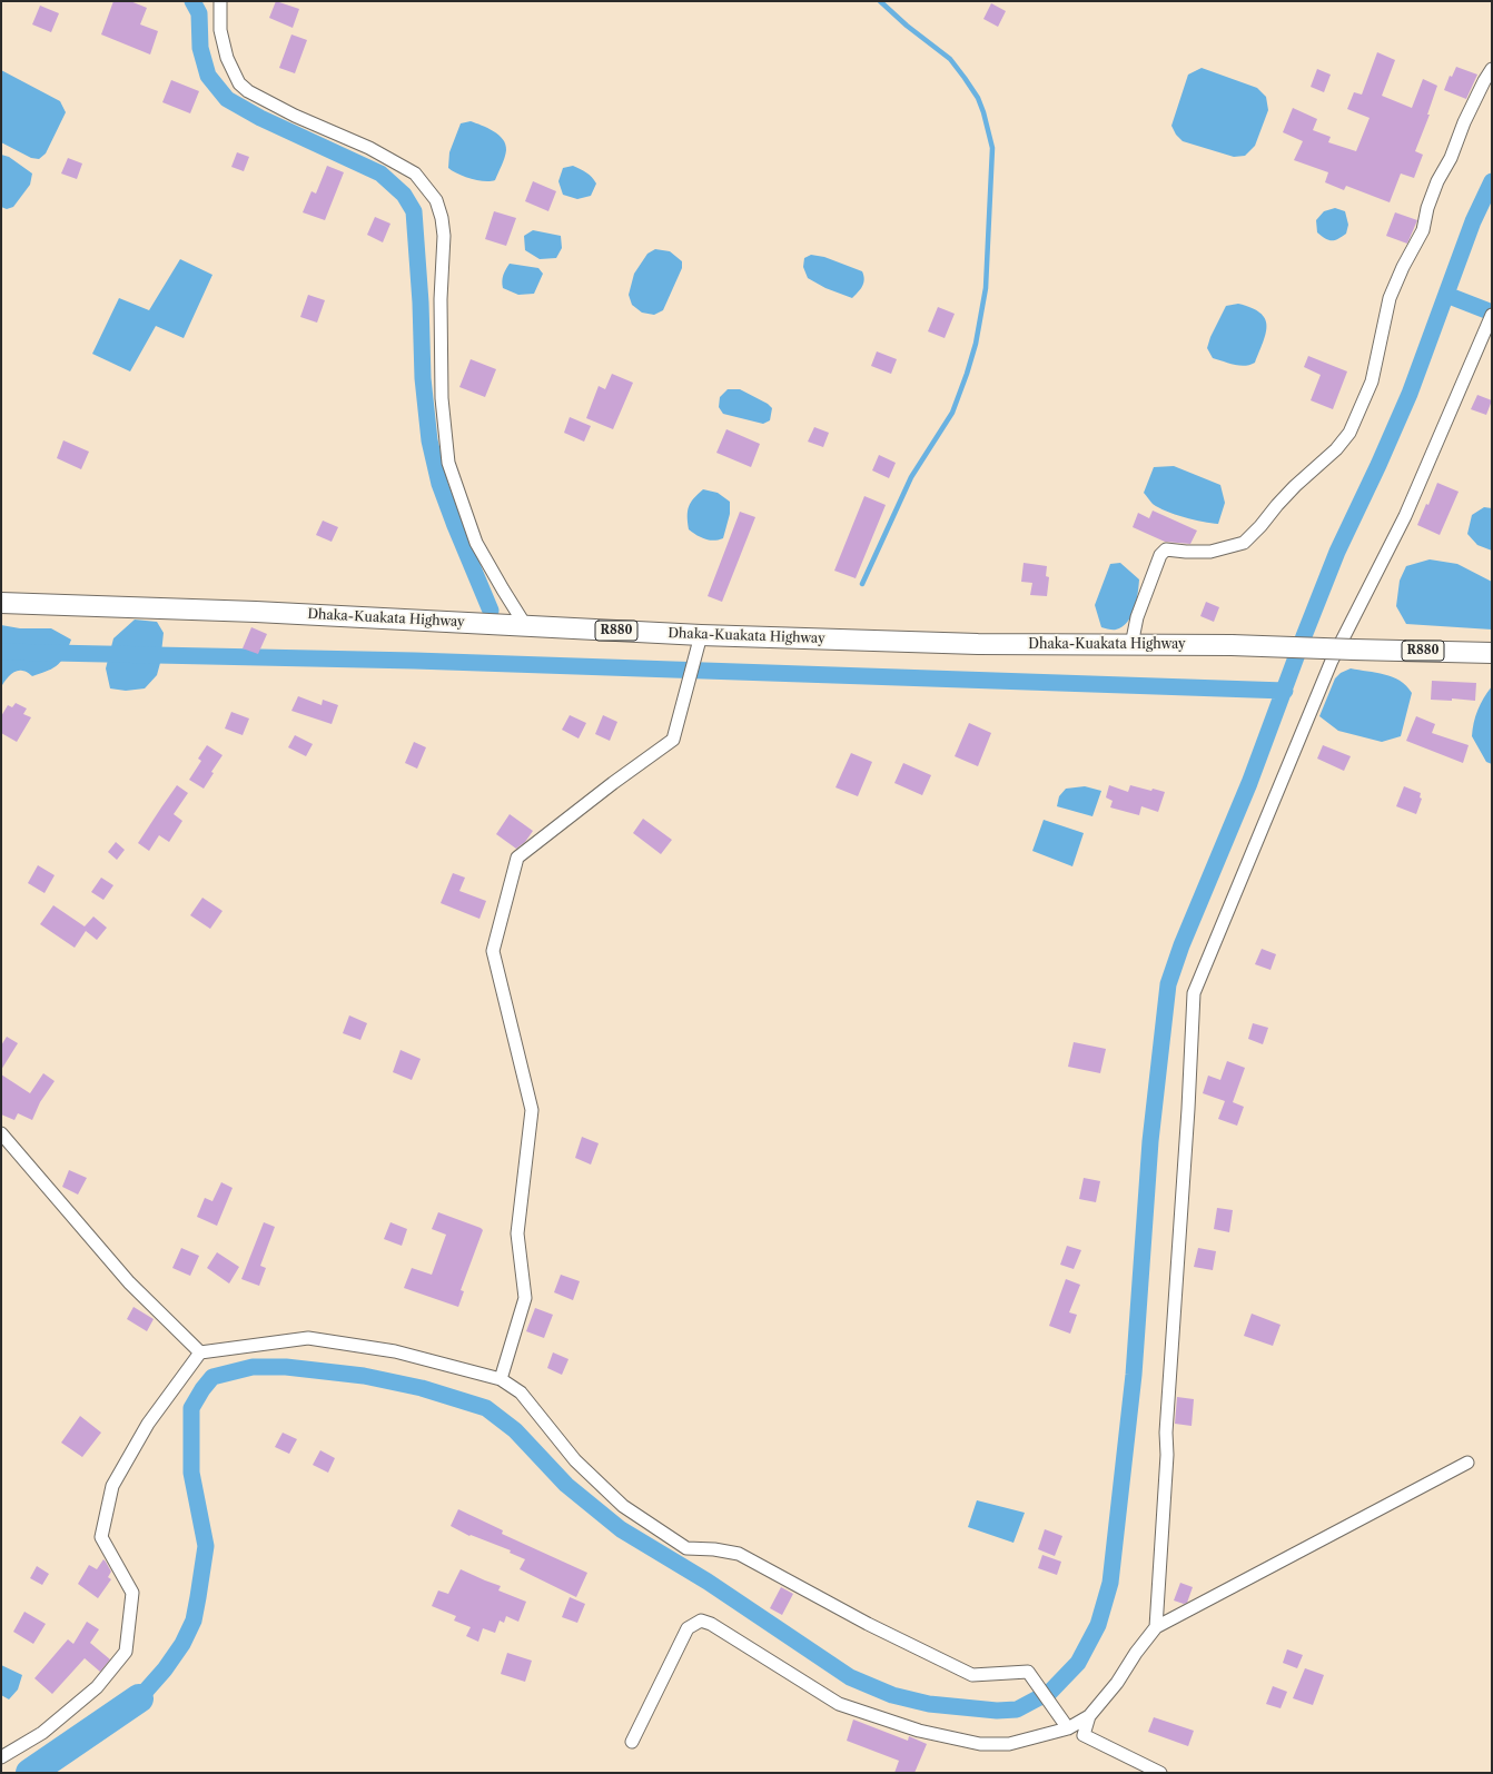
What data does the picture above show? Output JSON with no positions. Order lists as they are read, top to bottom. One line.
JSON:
{"streets":{"main road":["Dhaka-Kuakata Highway","R880"]}}
